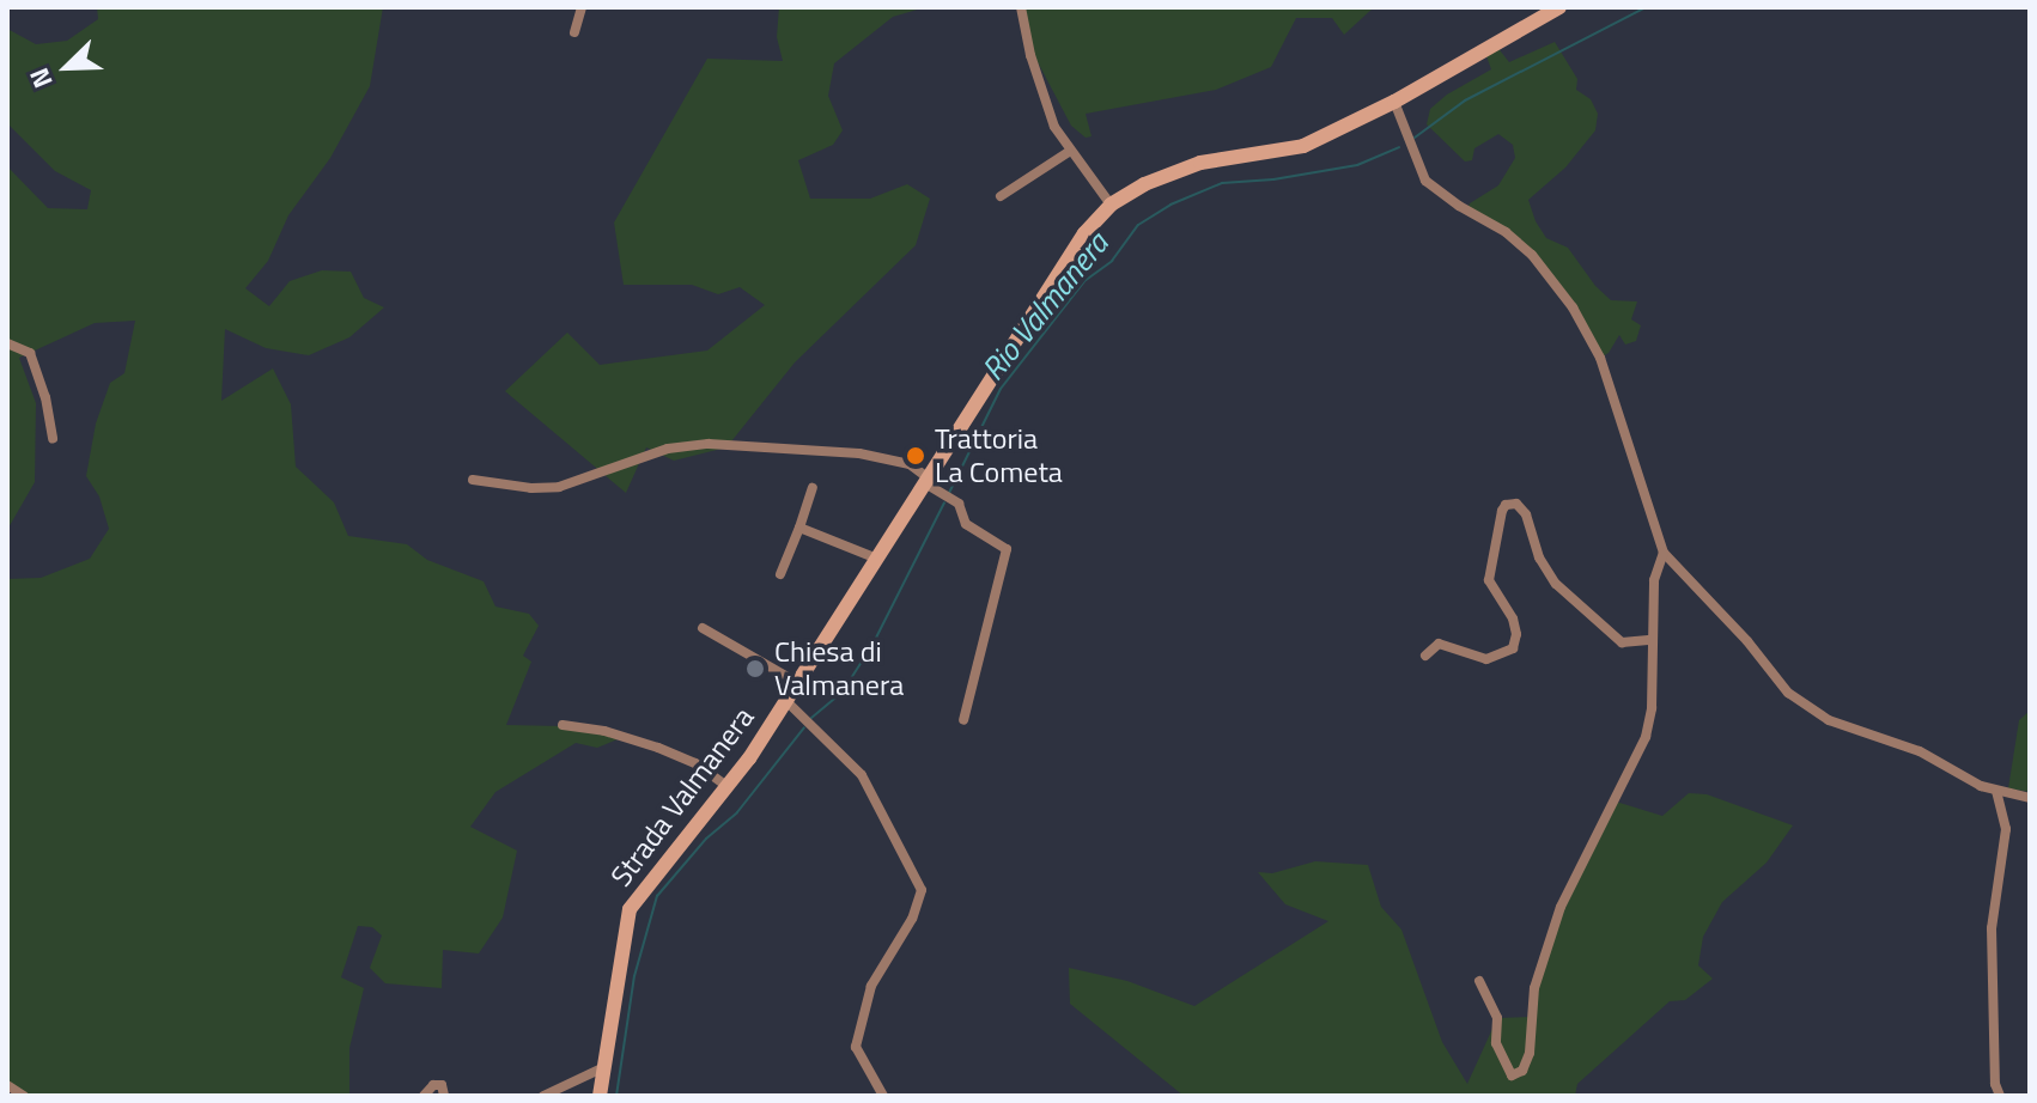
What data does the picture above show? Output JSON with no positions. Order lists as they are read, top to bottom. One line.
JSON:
{"streets":{"street":["Strada Valmanera"]},"water":["Rio Valmanera"],"places":["Trattoria La Cometa","Chiesa di Valmanera"],"north":"bottom left"}
